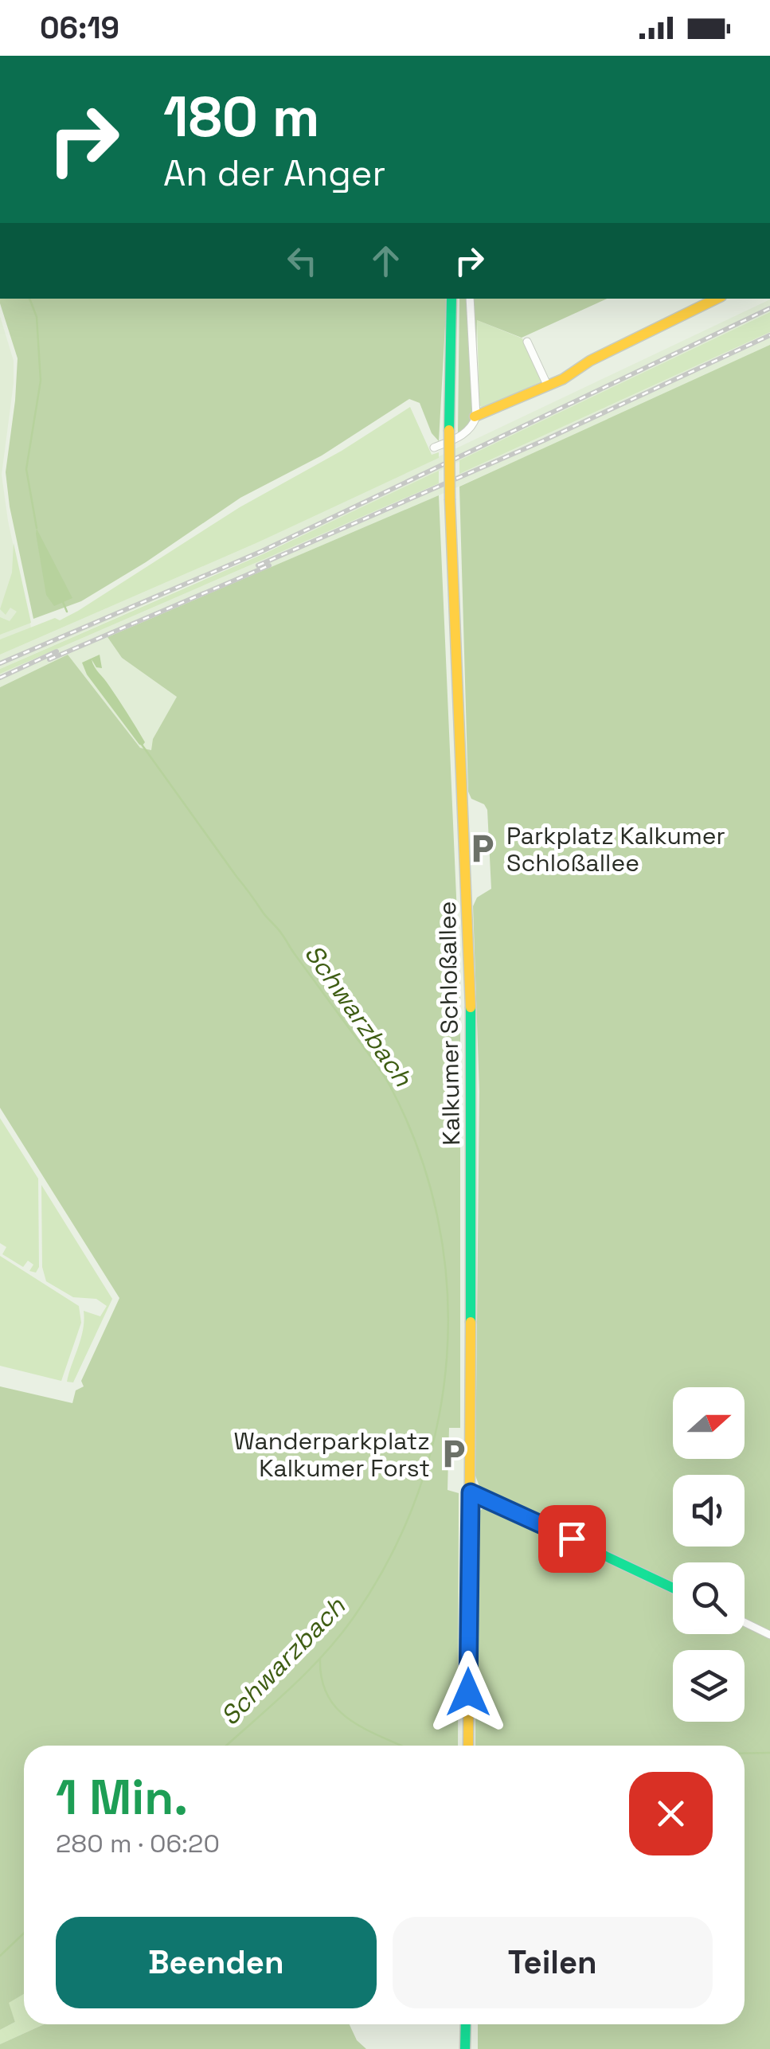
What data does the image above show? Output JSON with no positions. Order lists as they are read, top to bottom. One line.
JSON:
{"streets":{"main road":["Kalkumer Schloßallee"]},"water":["Schwarzbach"],"places":{"parking":["Parkplatz Kalkumer Schloßallee","Wanderparkplatz Kalkumer Forst"]},"north":"right","page":{"status":"06:19","turn":["180 m","An der Anger"],"heading":["1 Min.","280 m · 06:20"],"buttons":["Beenden","Teilen"]}}
